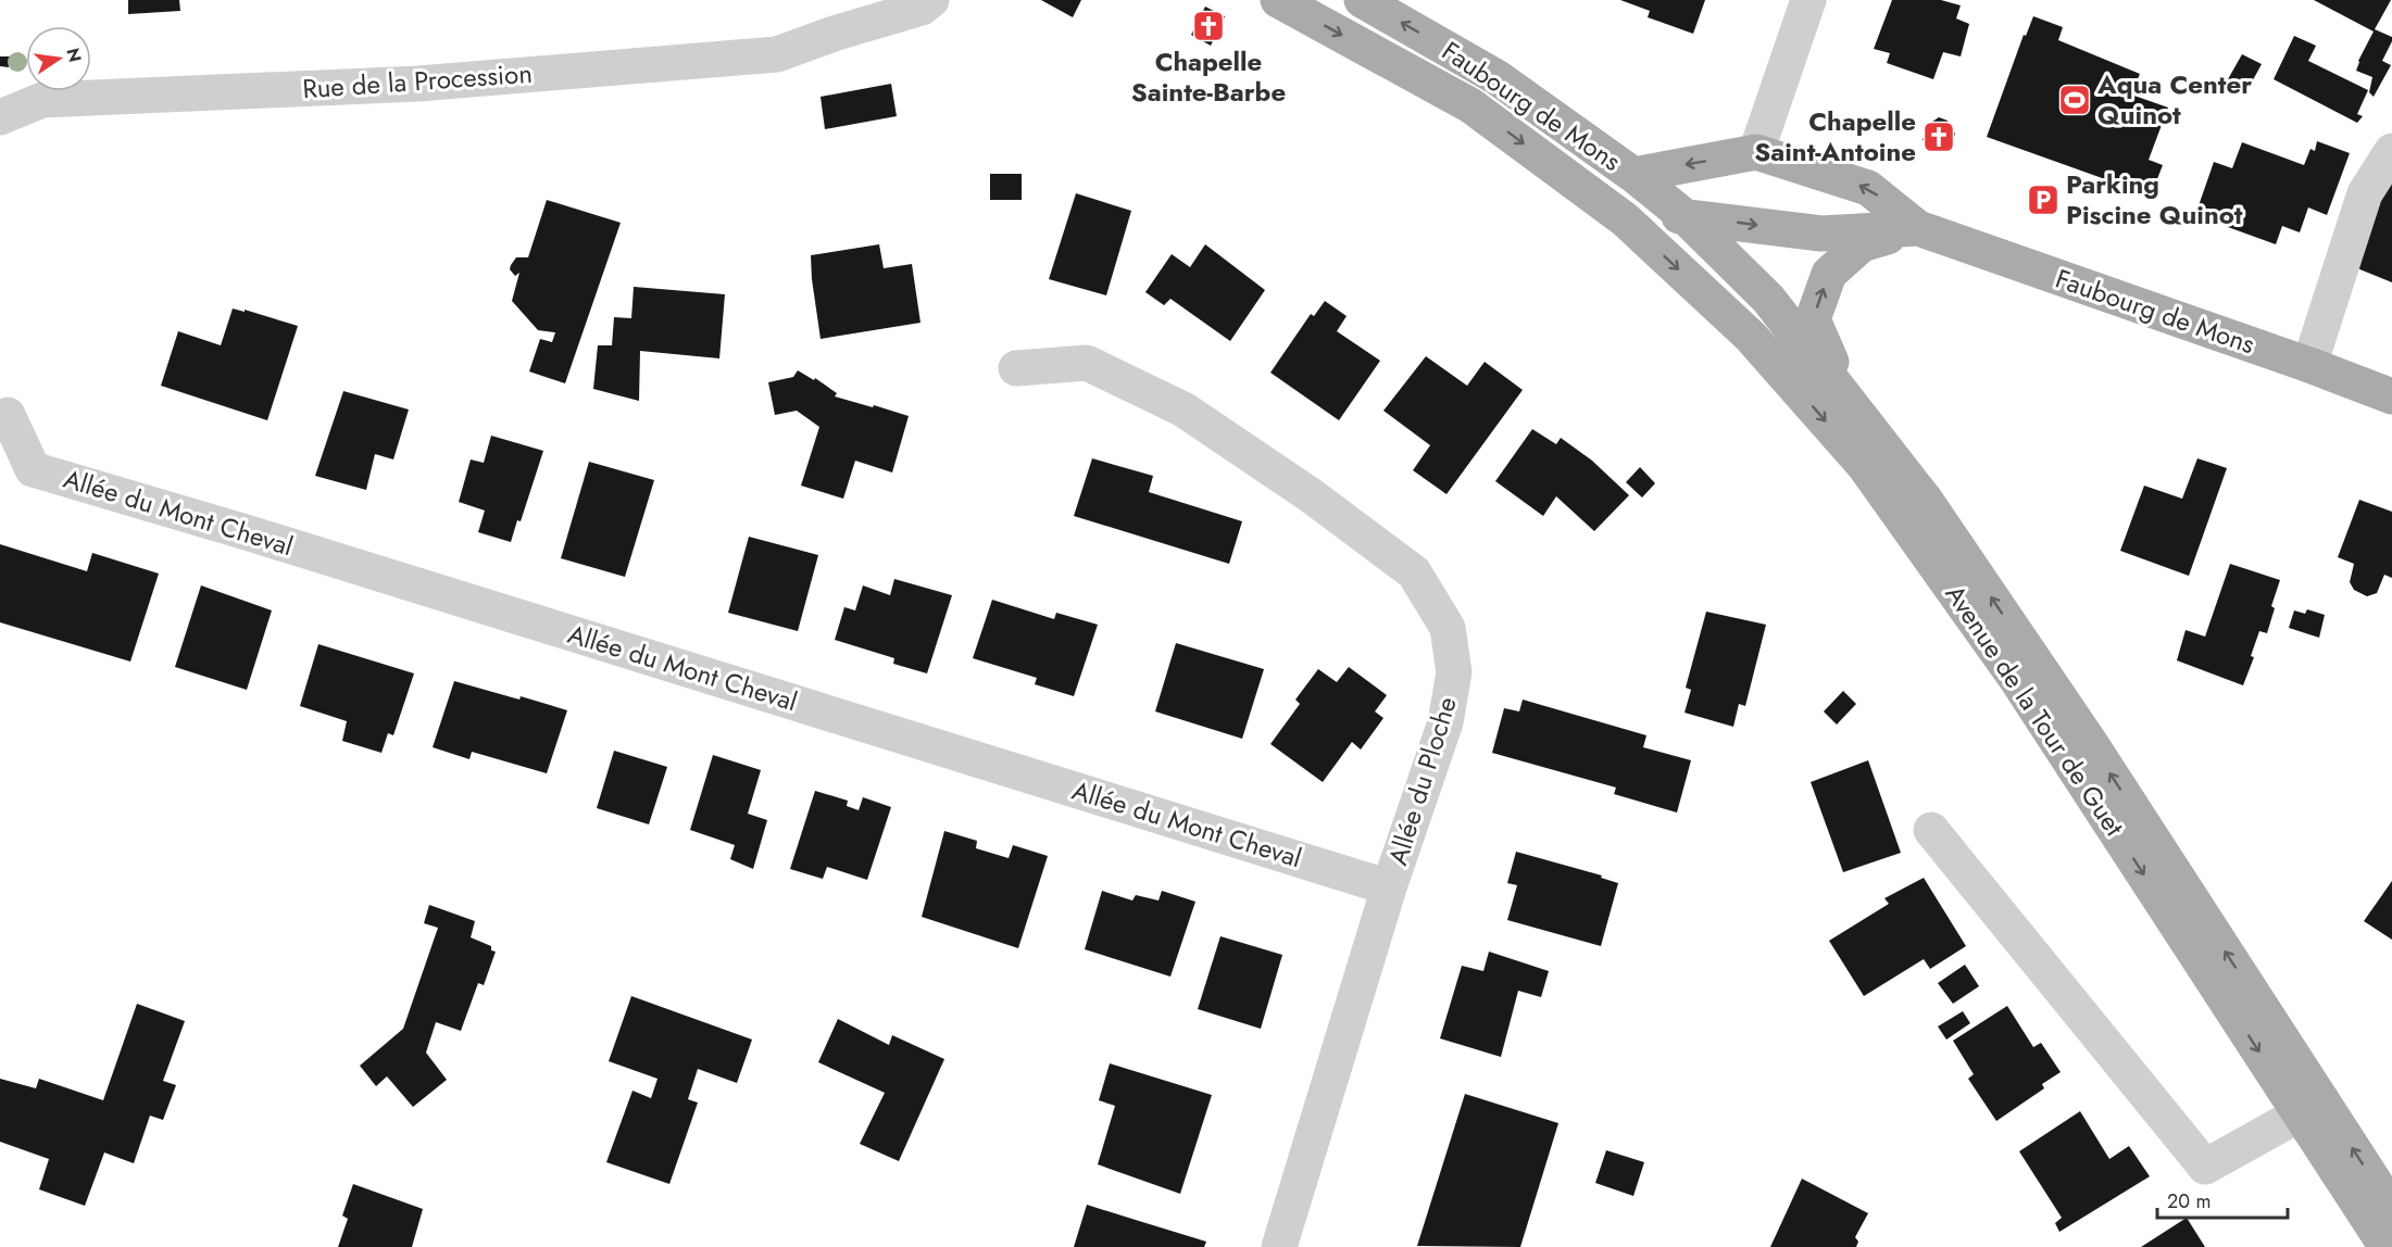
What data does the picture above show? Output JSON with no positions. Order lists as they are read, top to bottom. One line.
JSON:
{"streets":{"main road":["Faubourg de Mons","Avenue de la Tour de Guet"],"street":["Rue de la Procession","Allée du Mont Cheval","Allée du Ploche"]},"crossings":[["Faubourg de Mons","Avenue de la Tour de Guet"],["Allée du Mont Cheval","Allée du Ploche"]],"places":{"church":["Chapelle Sainte-Barbe","Chapelle Saint-Antoine"],"sports":["Aqua Center Quinot"],"parking":["Parking Piscine Quinot"]},"scale_bar":"20 m","north":"right"}
